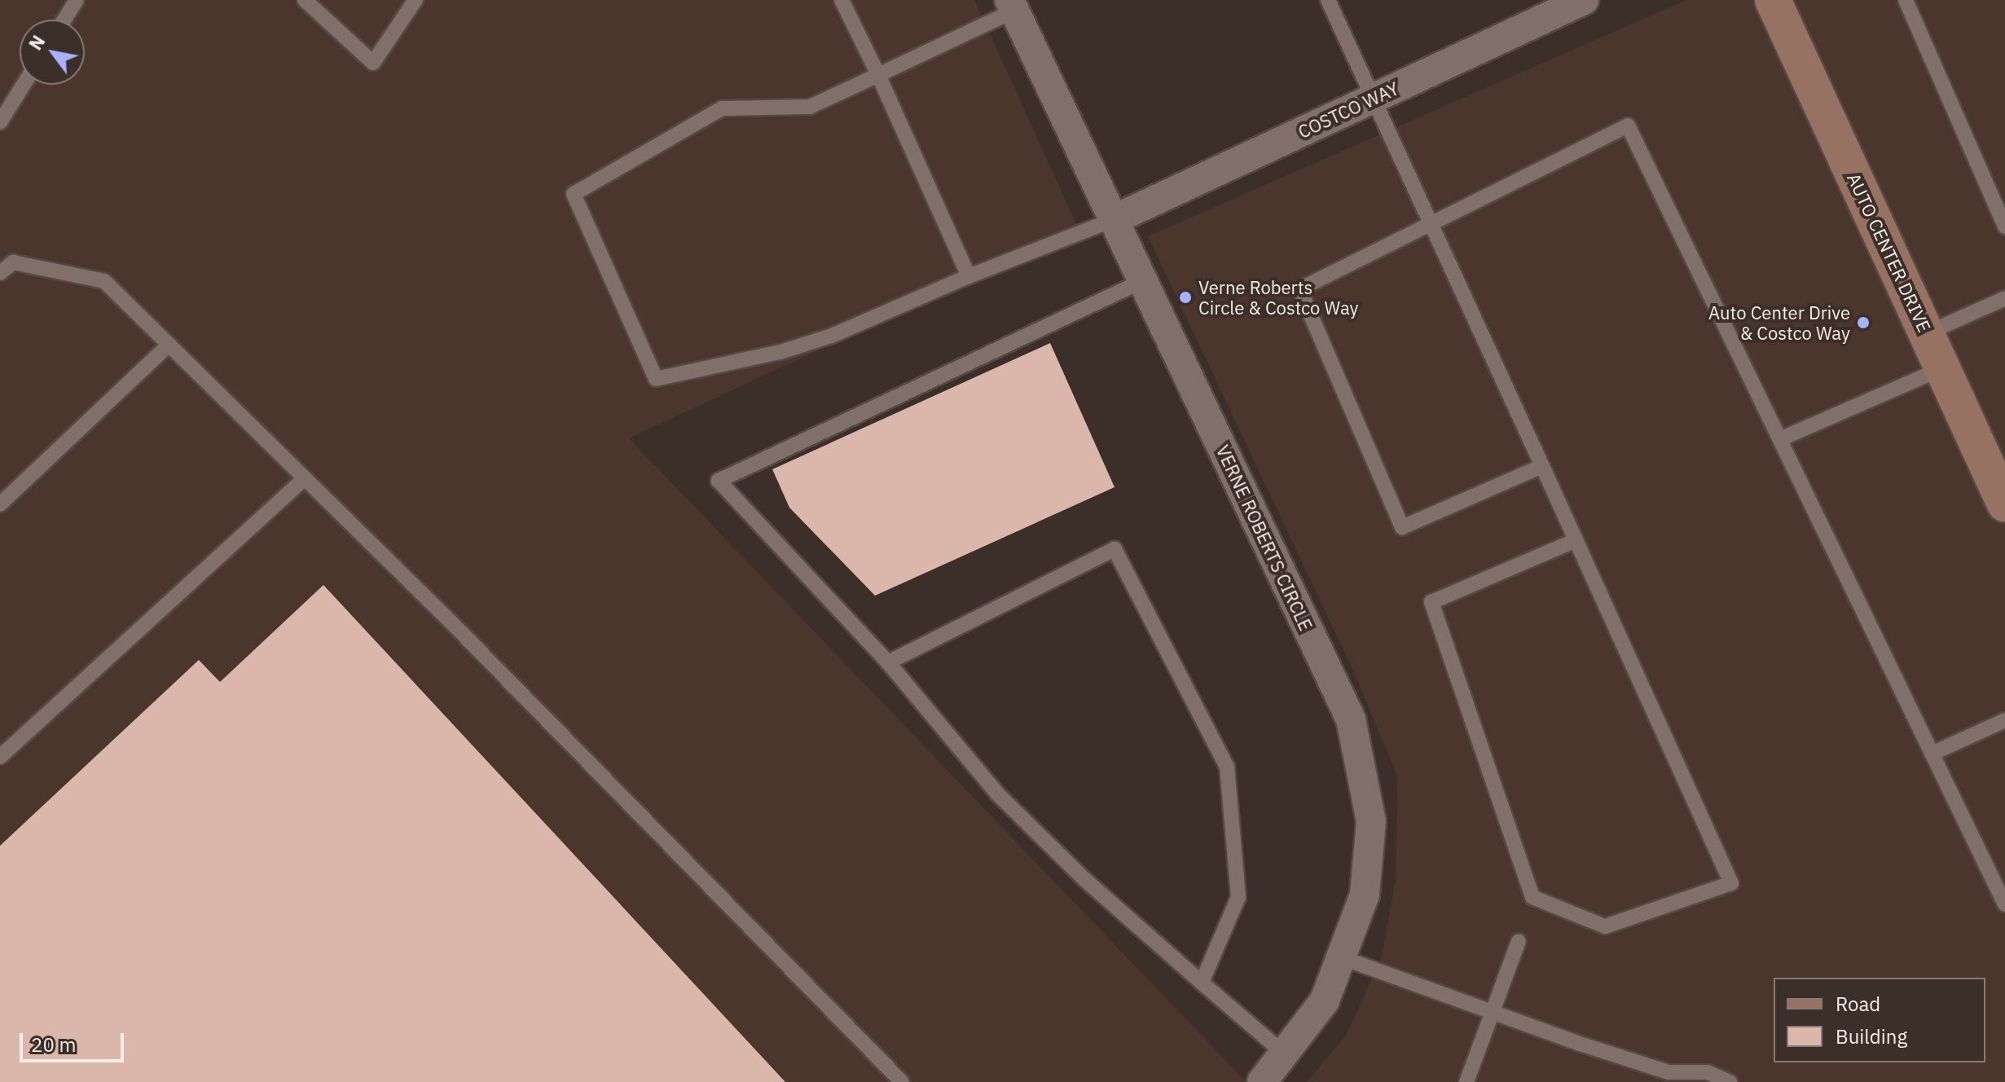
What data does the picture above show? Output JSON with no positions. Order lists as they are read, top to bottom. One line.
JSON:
{"streets":{"main road":["AUTO CENTER DRIVE"],"street":["COSTCO WAY","VERNE ROBERTS CIRCLE"]},"crossings":[["COSTCO WAY","VERNE ROBERTS CIRCLE"]],"places":["Verne Roberts Circle & Costco Way","Auto Center Drive & Costco Way"],"legend":["Road","Building"],"scale_bar":"20 m","north":"top left"}
